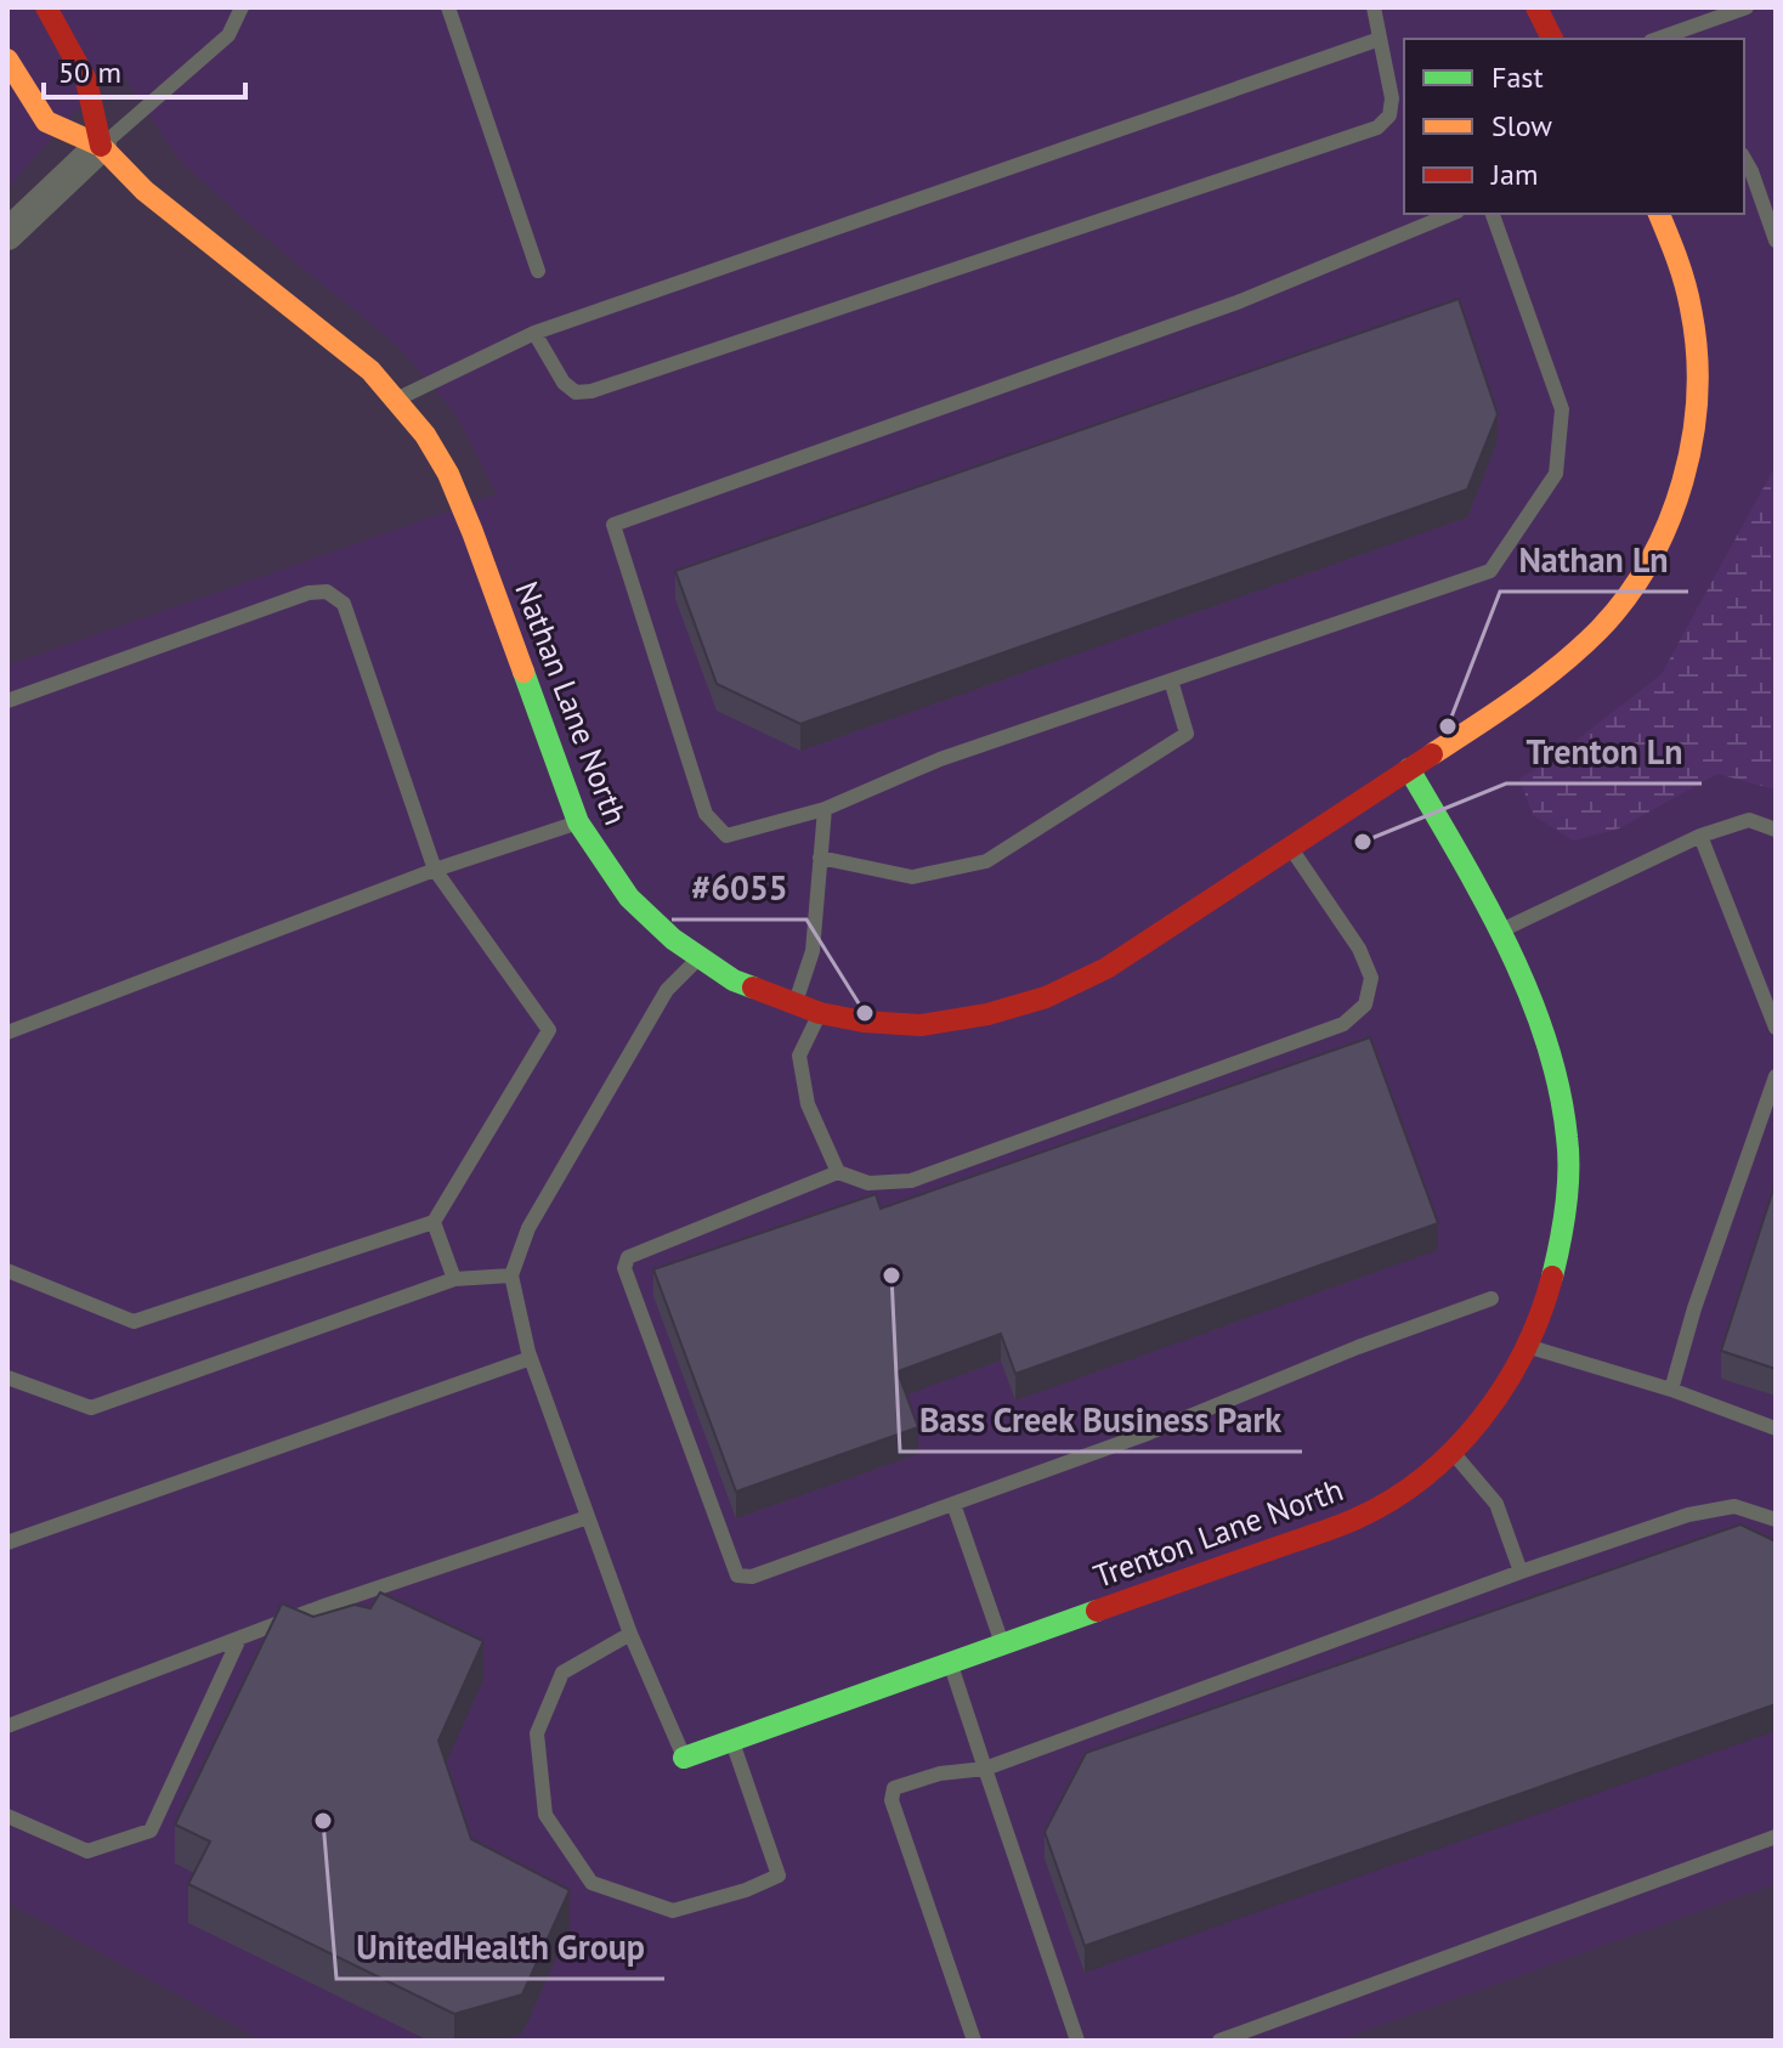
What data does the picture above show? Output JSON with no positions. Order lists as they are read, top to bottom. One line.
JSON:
{"streets":{"street":["Nathan Lane North","Trenton Lane North"]},"crossings":[["Nathan Lane North","Trenton Lane North"]],"places":["Nathan Ln","Trenton Ln","#6055","Bass Creek Business Park","UnitedHealth Group"],"legend":["Fast","Slow","Jam"],"scale_bar":"50 m"}
